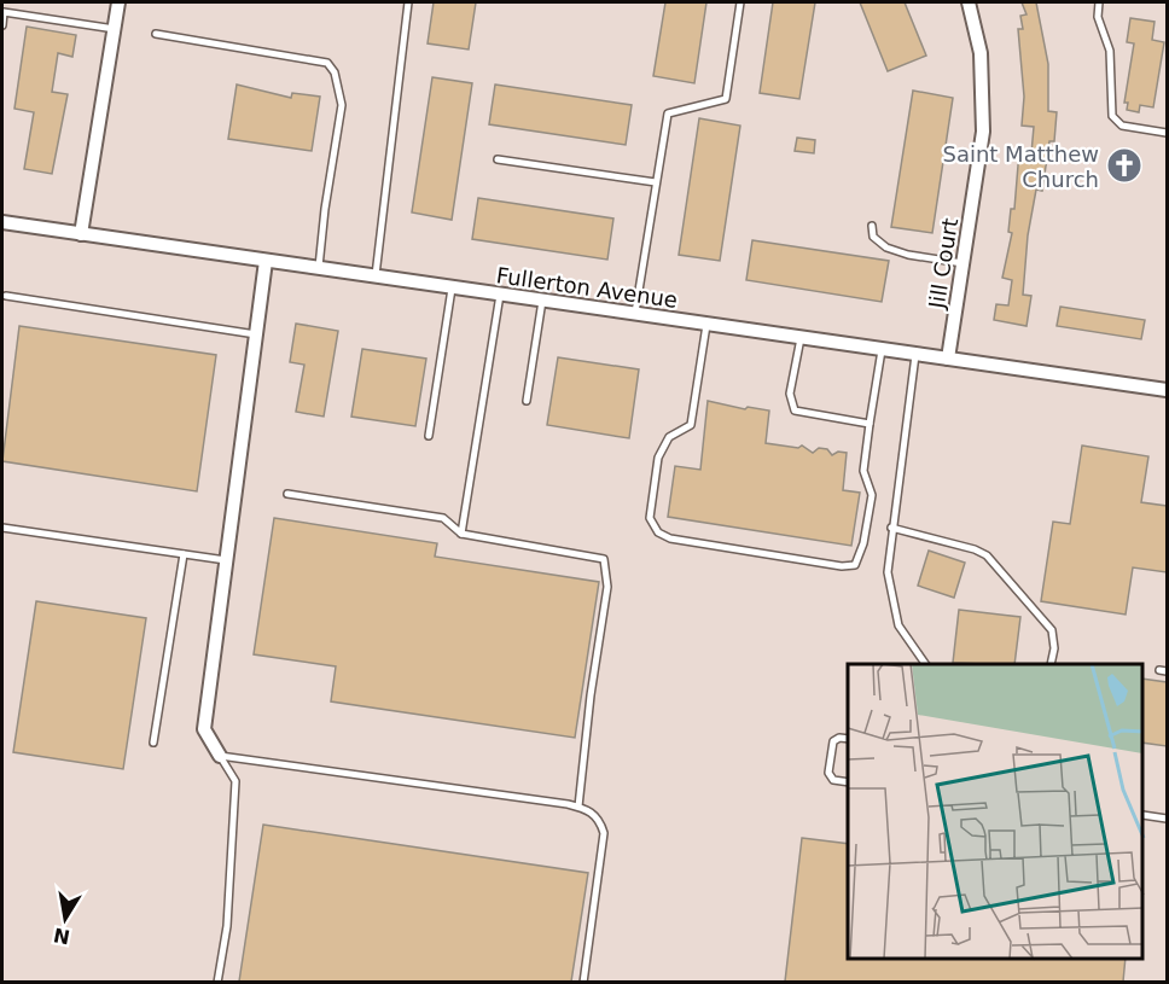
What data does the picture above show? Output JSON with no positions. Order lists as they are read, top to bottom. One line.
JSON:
{"streets":{"street":["Jill Court","Fullerton Avenue"]},"crossings":[["Jill Court","Fullerton Avenue"]],"places":{"church":["Saint Matthew Church"]},"north":"bottom"}
